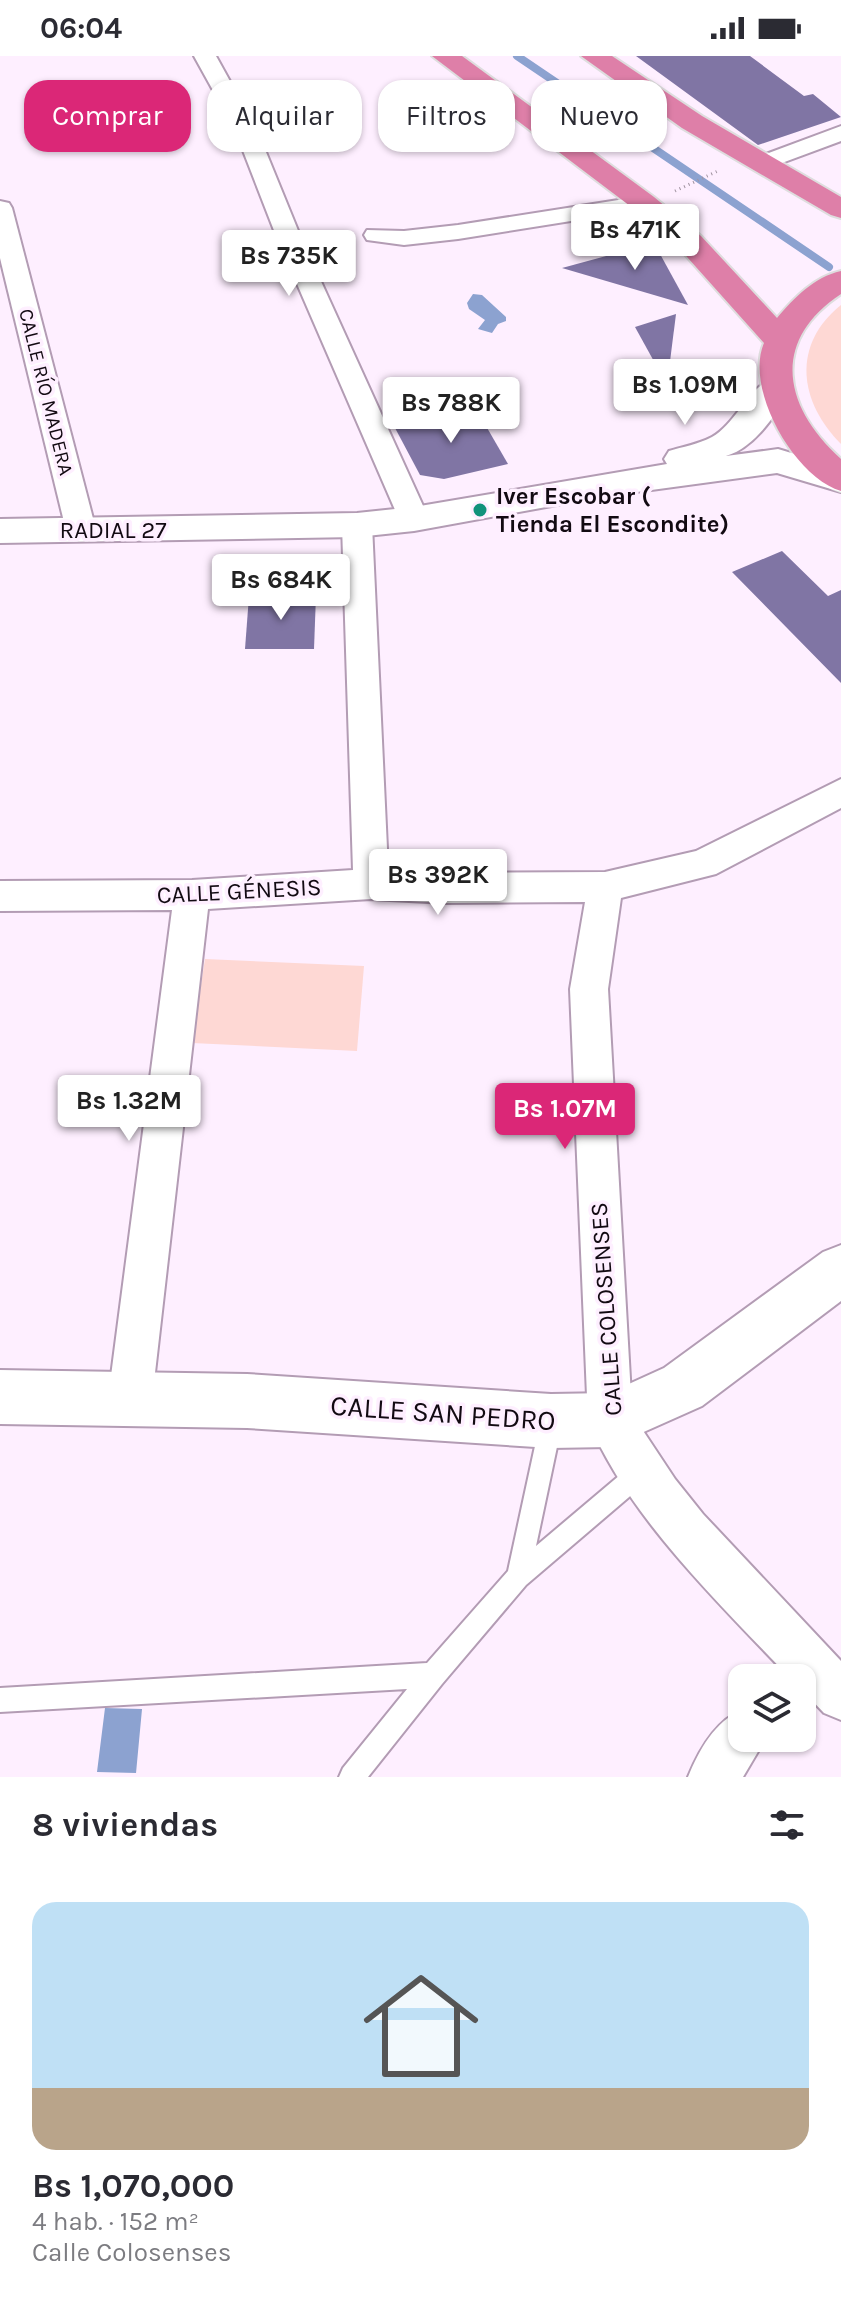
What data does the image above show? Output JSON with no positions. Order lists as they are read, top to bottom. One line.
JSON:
{"streets":{"street":["CALLE RÍO MADERA","RADIAL 27","CALLE GÉNESIS","CALLE COLOSENSES","CALLE SAN PEDRO"]},"crossings":[["CALLE RÍO MADERA","RADIAL 27"],["CALLE GÉNESIS","CALLE COLOSENSES"],["CALLE COLOSENSES","CALLE SAN PEDRO"]],"places":["Iver Escobar ( Tienda El Escondite)"],"page":{"status":"06:04","chip":["Comprar","Alquilar","Filtros","Nuevo"],"price":["Bs 471K","Bs 735K","Bs 1.09M","Bs 788K","Bs 684K","Bs 392K","Bs 1.32M","Bs 1.07M"],"heading":"8 viviendas","list":[{"name":"Bs 1,070,000","note":"4 hab. · 152 m² · Calle Colosenses"}]}}
